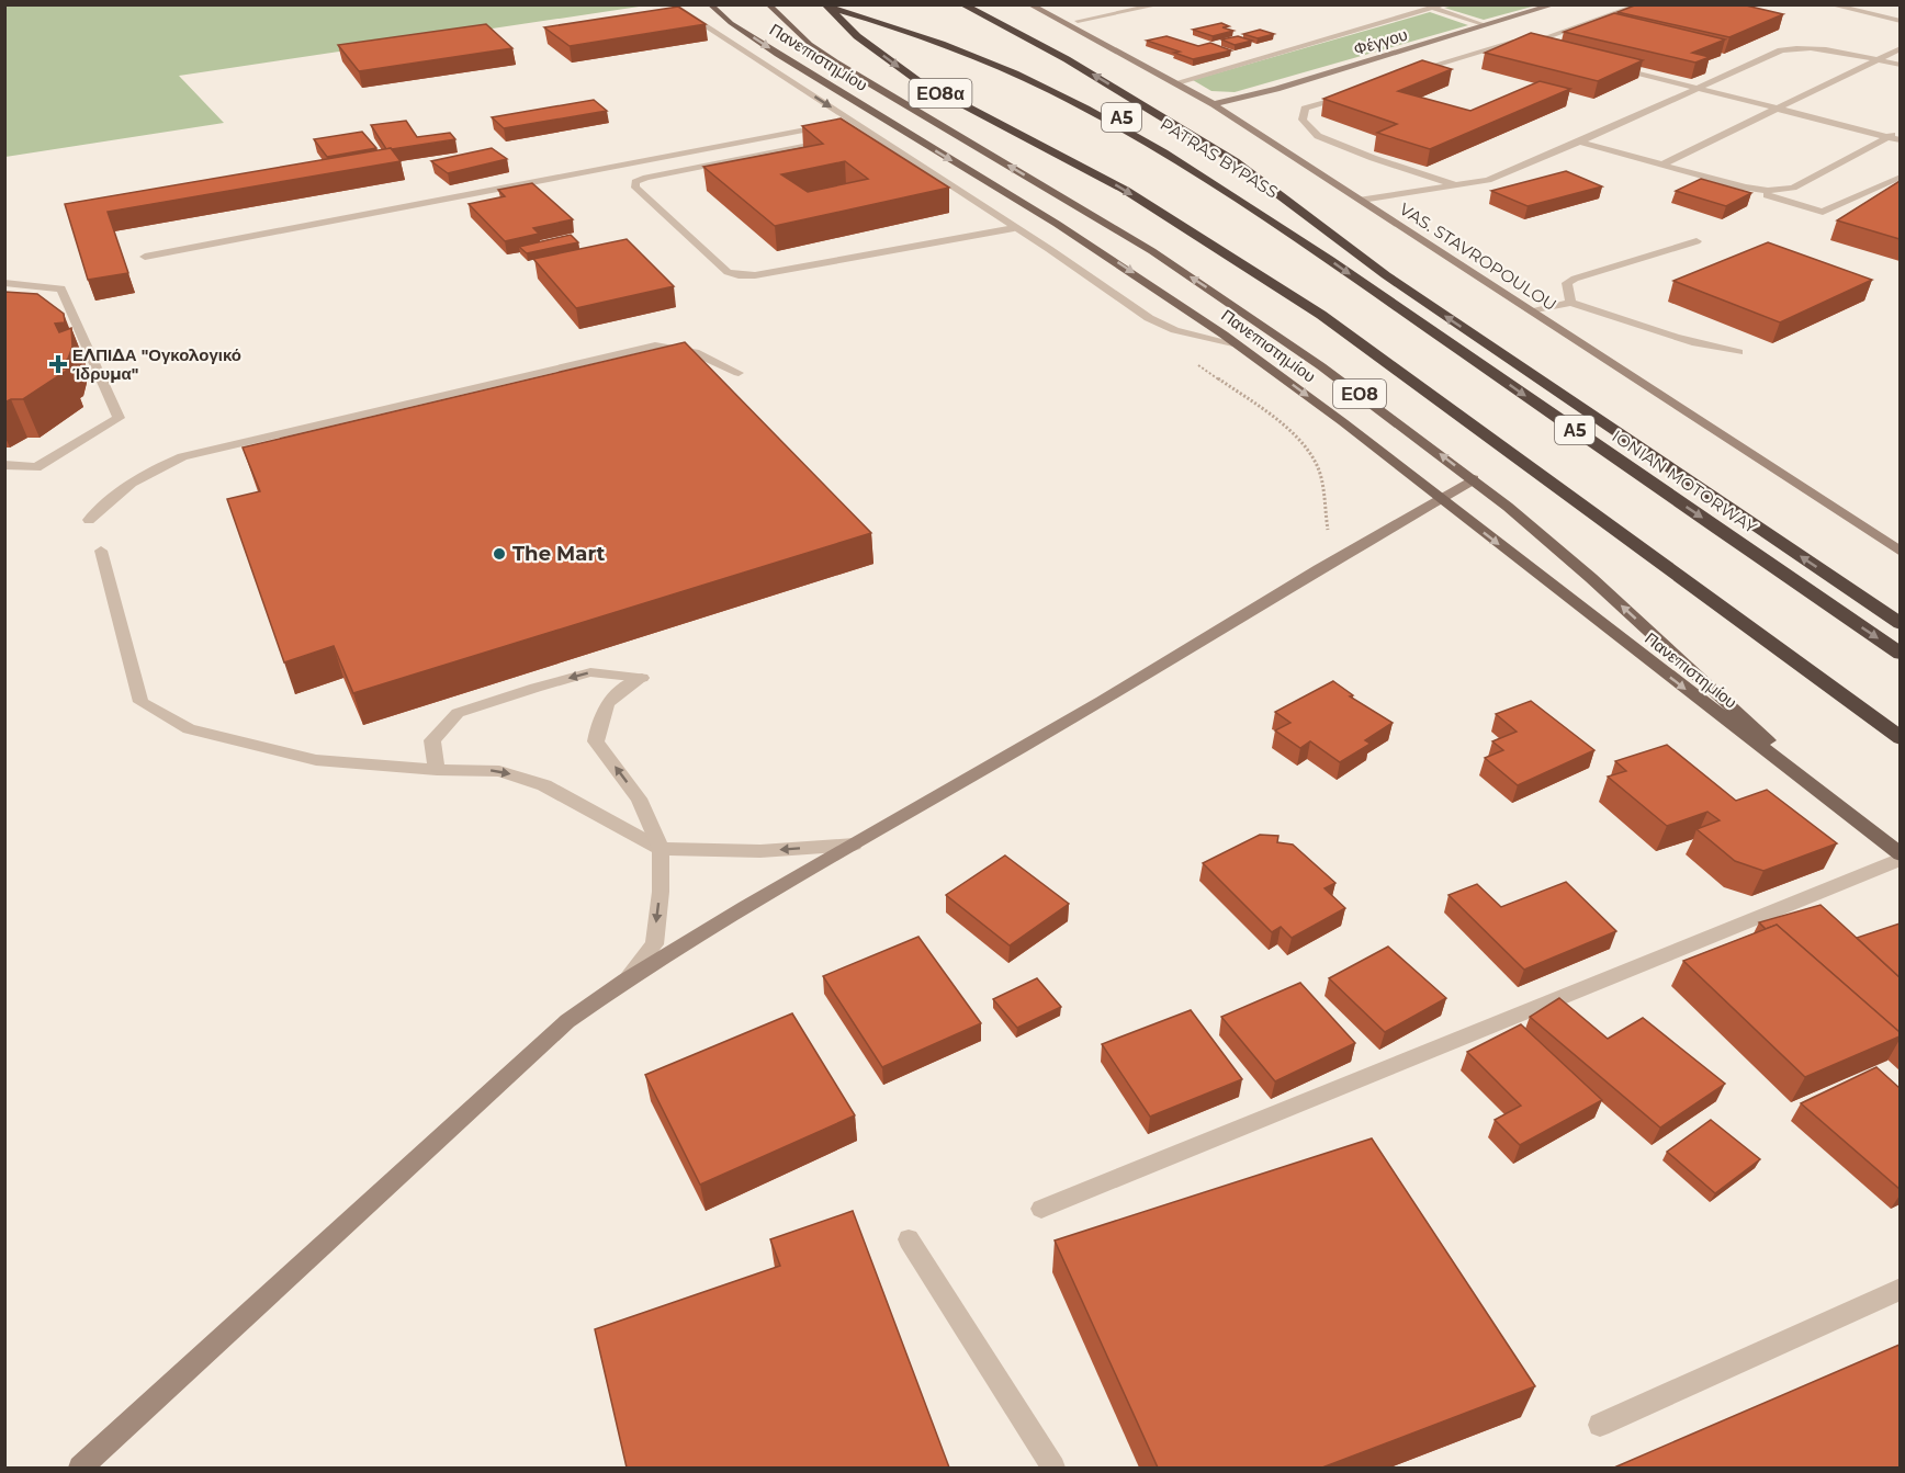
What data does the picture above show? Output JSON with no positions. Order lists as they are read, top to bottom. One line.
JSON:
{"streets":{"highway":["ΕΟ8α","Α5","PATRAS BYPASS","IONIAN MOTORWAY"],"main road":["Πανεπιστημίου","ΕΟ8"],"street":["Φέγγου","VAS. STAVROPOULOU"]},"crossings":[["Φέγγου","VAS. STAVROPOULOU"],["ΕΟ8α","PATRAS BYPASS"],["PATRAS BYPASS","IONIAN MOTORWAY"]],"places":{"health":["ΕΛΠΙΔΑ \"Ογκολογικό Ίδρυμα\""],"other":["The Mart"]}}
